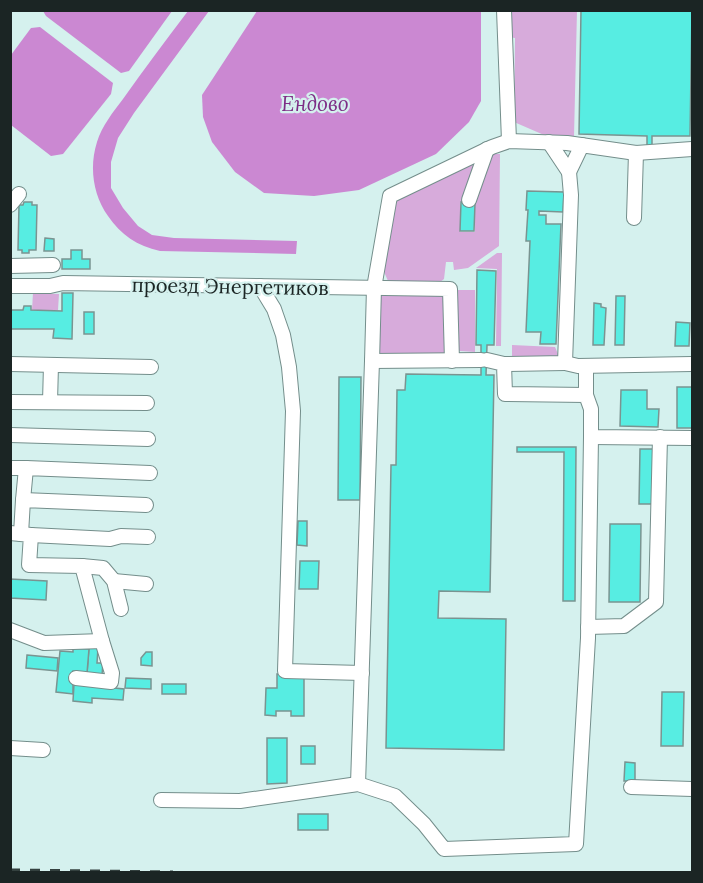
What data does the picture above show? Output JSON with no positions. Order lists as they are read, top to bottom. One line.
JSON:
{"streets":{"street":["проезд Энергетиков"]},"water":["Ендово"]}
